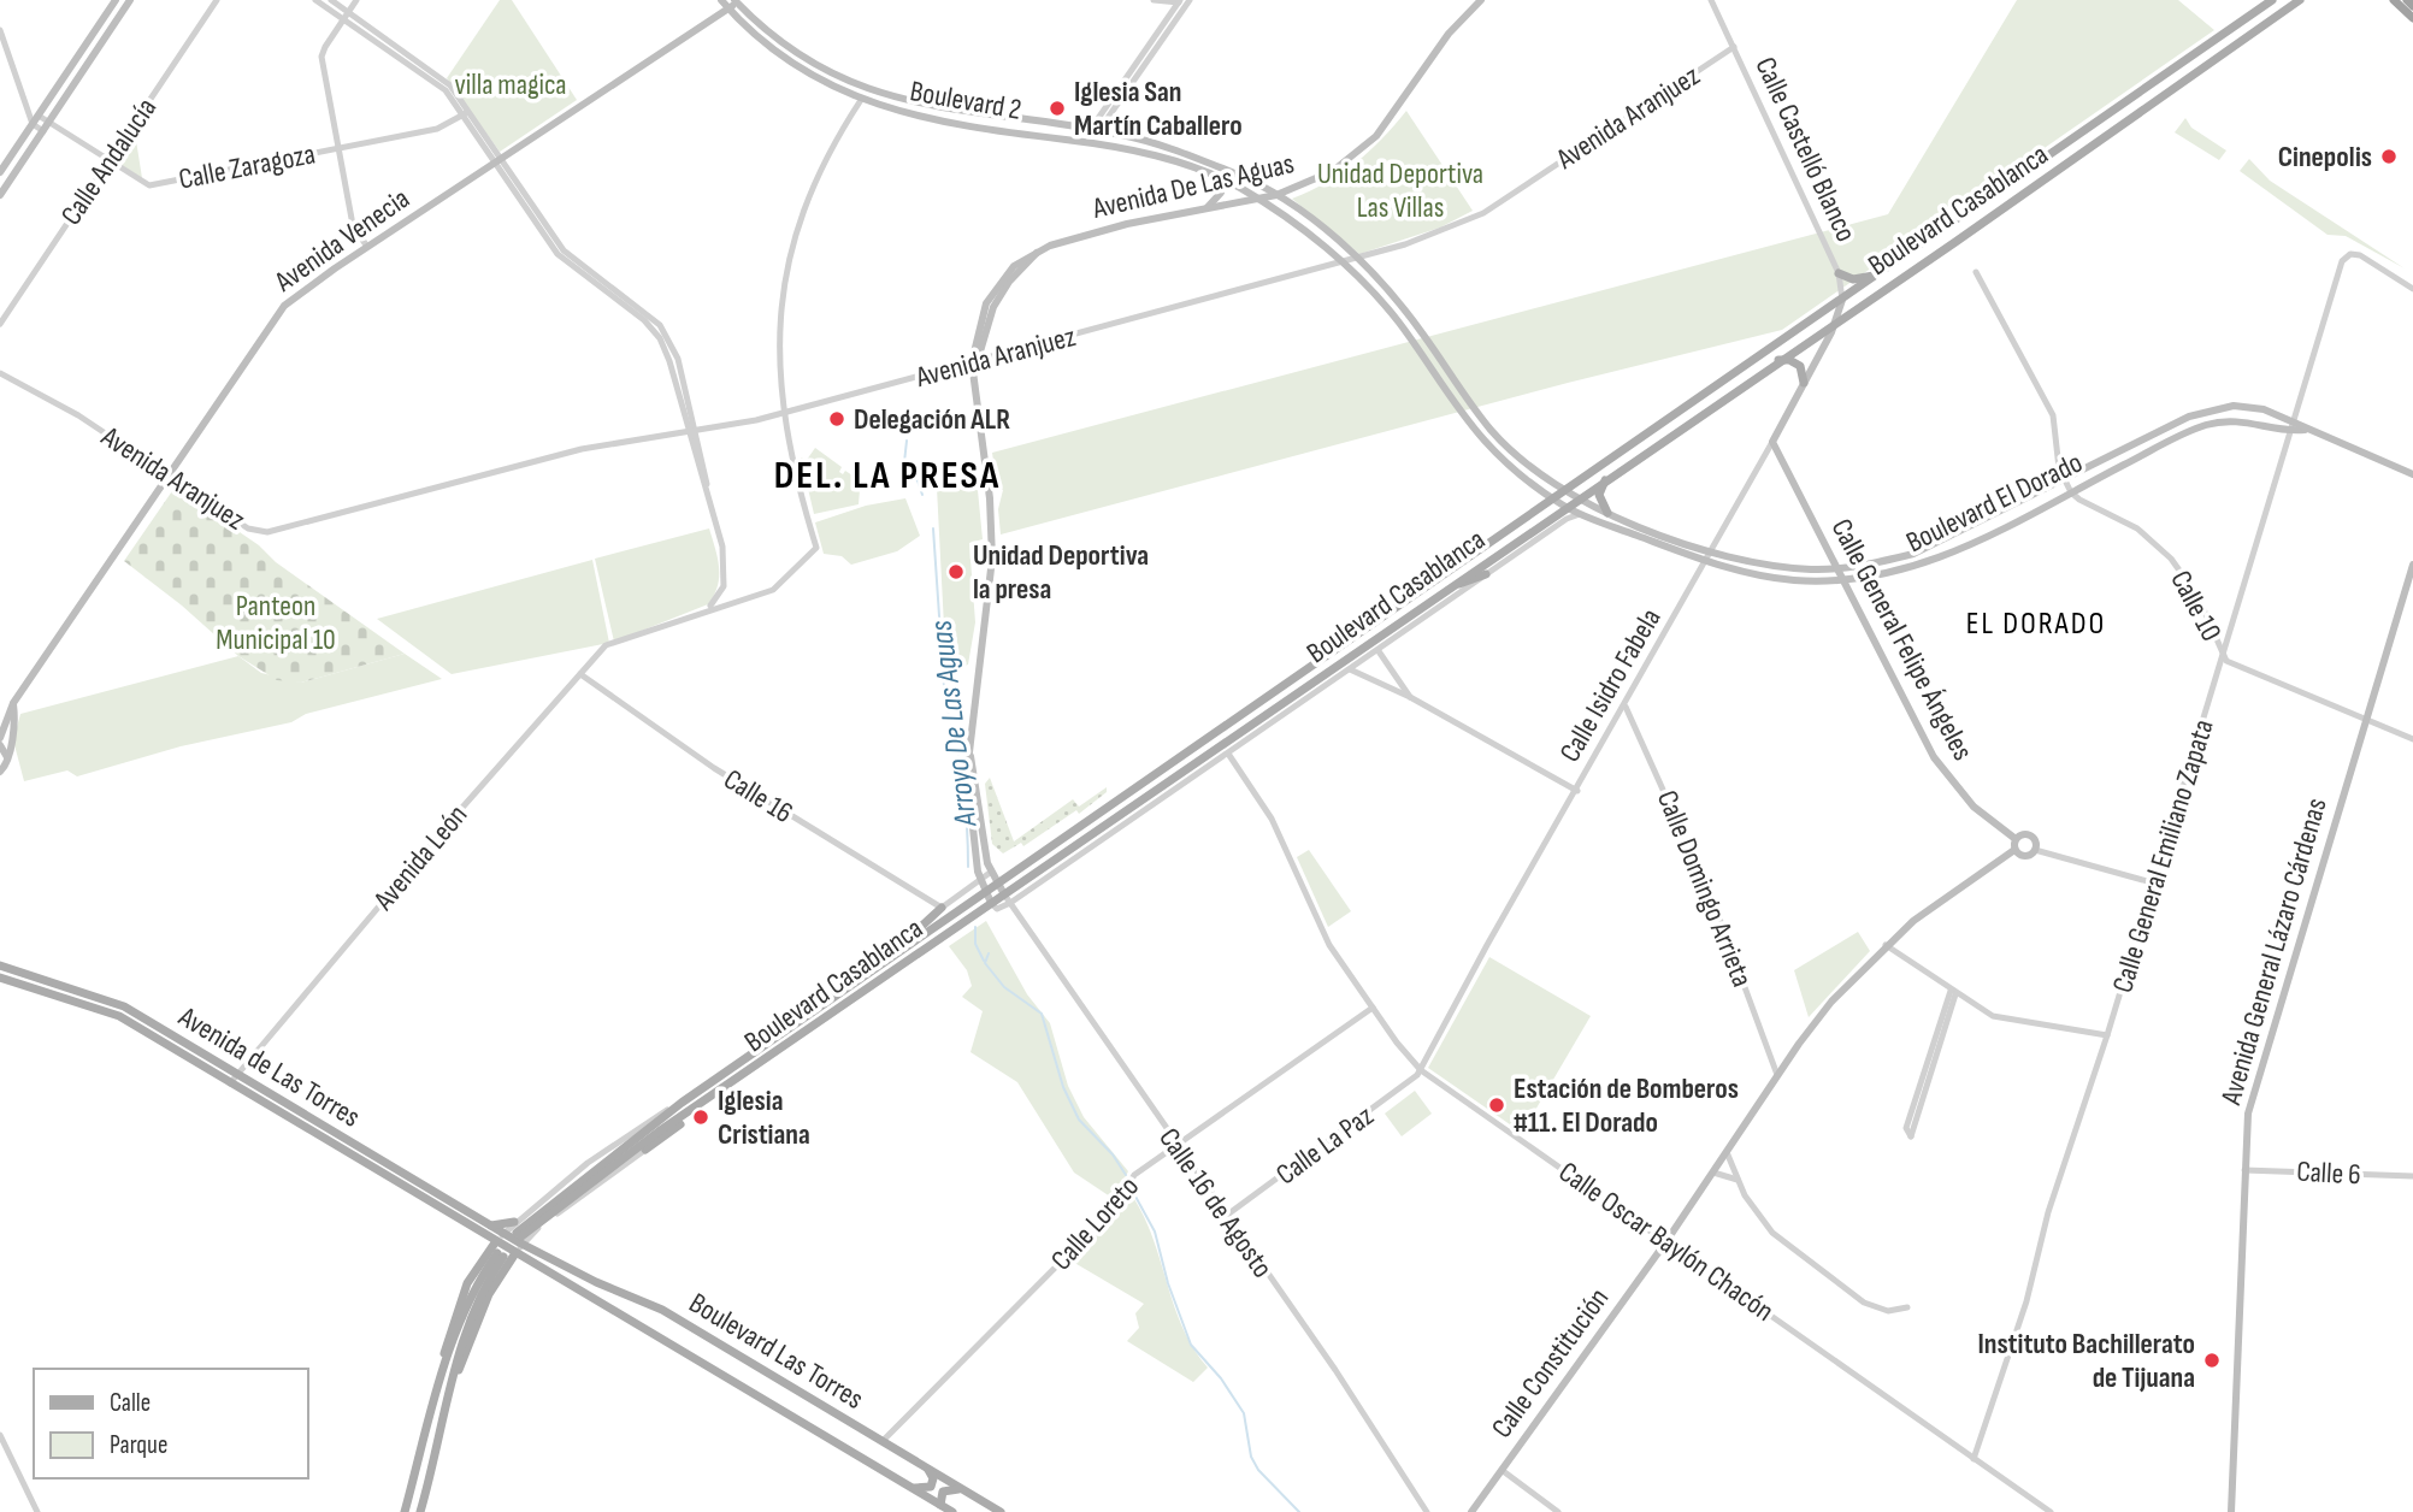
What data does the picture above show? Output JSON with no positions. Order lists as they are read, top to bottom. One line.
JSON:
{"streets":{"main road":["Boulevard 2","Calle Castelló Blanco","Avenida De Las Aguas","Boulevard Casablanca","Avenida Venecia","Boulevard El Dorado","Calle General Felipe Ángeles","Calle Isidro Fabela","Avenida General Lázaro Cárdenas","Avenida de Las Torres","Boulevard Las Torres","Calle Constitución"],"street":["Avenida Aranjuez","Calle Andalucía","Calle Zaragoza","Calle 10","Calle 16","Calle General Emiliano Zapata","Avenida León","Calle Domingo Arrieta","Calle La Paz","Calle 6","Calle 16 de Agosto","Calle Loreto","Calle Oscar Baylón Chacón"]},"crossings":[["Boulevard 2","Avenida Aranjuez"],["Boulevard 2","Avenida De Las Aguas"],["Boulevard 2","Boulevard Casablanca"],["Boulevard 2","Avenida Venecia"],["Boulevard 2","Boulevard El Dorado"],["Avenida Aranjuez","Calle Castelló Blanco"],["Avenida Aranjuez","Avenida De Las Aguas"],["Avenida Aranjuez","Avenida Venecia"],["Avenida Aranjuez","Avenida León"],["Calle Castelló Blanco","Boulevard Casablanca"],["Calle Castelló Blanco","Calle Isidro Fabela"],["Calle Andalucía","Calle Zaragoza"],["Boulevard Casablanca","Boulevard El Dorado"],["Boulevard Casablanca","Calle Isidro Fabela"],["Boulevard Casablanca","Calle 16 de Agosto"],["Boulevard Casablanca","Boulevard Las Torres"],["Boulevard El Dorado","Calle 10"],["Boulevard El Dorado","Calle General Felipe Ángeles"],["Boulevard El Dorado","Calle Isidro Fabela"],["Boulevard El Dorado","Calle General Emiliano Zapata"],["Calle 10","Calle General Emiliano Zapata"],["Calle 10","Avenida General Lázaro Cárdenas"],["Calle General Felipe Ángeles","Calle Isidro Fabela"],["Calle General Felipe Ángeles","Calle Constitución"],["Calle Isidro Fabela","Calle Domingo Arrieta"],["Calle Isidro Fabela","Calle La Paz"],["Calle Isidro Fabela","Calle Oscar Baylón Chacón"],["Calle 16","Avenida León"],["Calle General Emiliano Zapata","Calle Oscar Baylón Chacón"],["Avenida León","Avenida de Las Torres"],["Calle Domingo Arrieta","Calle Constitución"],["Avenida General Lázaro Cárdenas","Calle 6"],["Avenida de Las Torres","Boulevard Las Torres"],["Calle La Paz","Calle 16 de Agosto"],["Calle La Paz","Calle Oscar Baylón Chacón"],["Calle 16 de Agosto","Calle Loreto"],["Calle Loreto","Calle Oscar Baylón Chacón"],["Calle Loreto","Boulevard Las Torres"],["Calle Oscar Baylón Chacón","Calle Constitución"]],"districts":["DEL. LA PRESA","EL DORADO"],"water":["Arroyo De Las Aguas"],"parks":["villa magica","Unidad Deportiva Las Villas","Panteon Municipal 10"],"places":["Iglesia San Martín Caballero","Cinepolis","Delegación ALR","Unidad Deportiva la presa","Estación de Bomberos #11. El Dorado","Iglesia Cristiana","Instituto Bachillerato de Tijuana"],"legend":["Calle","Parque"]}
